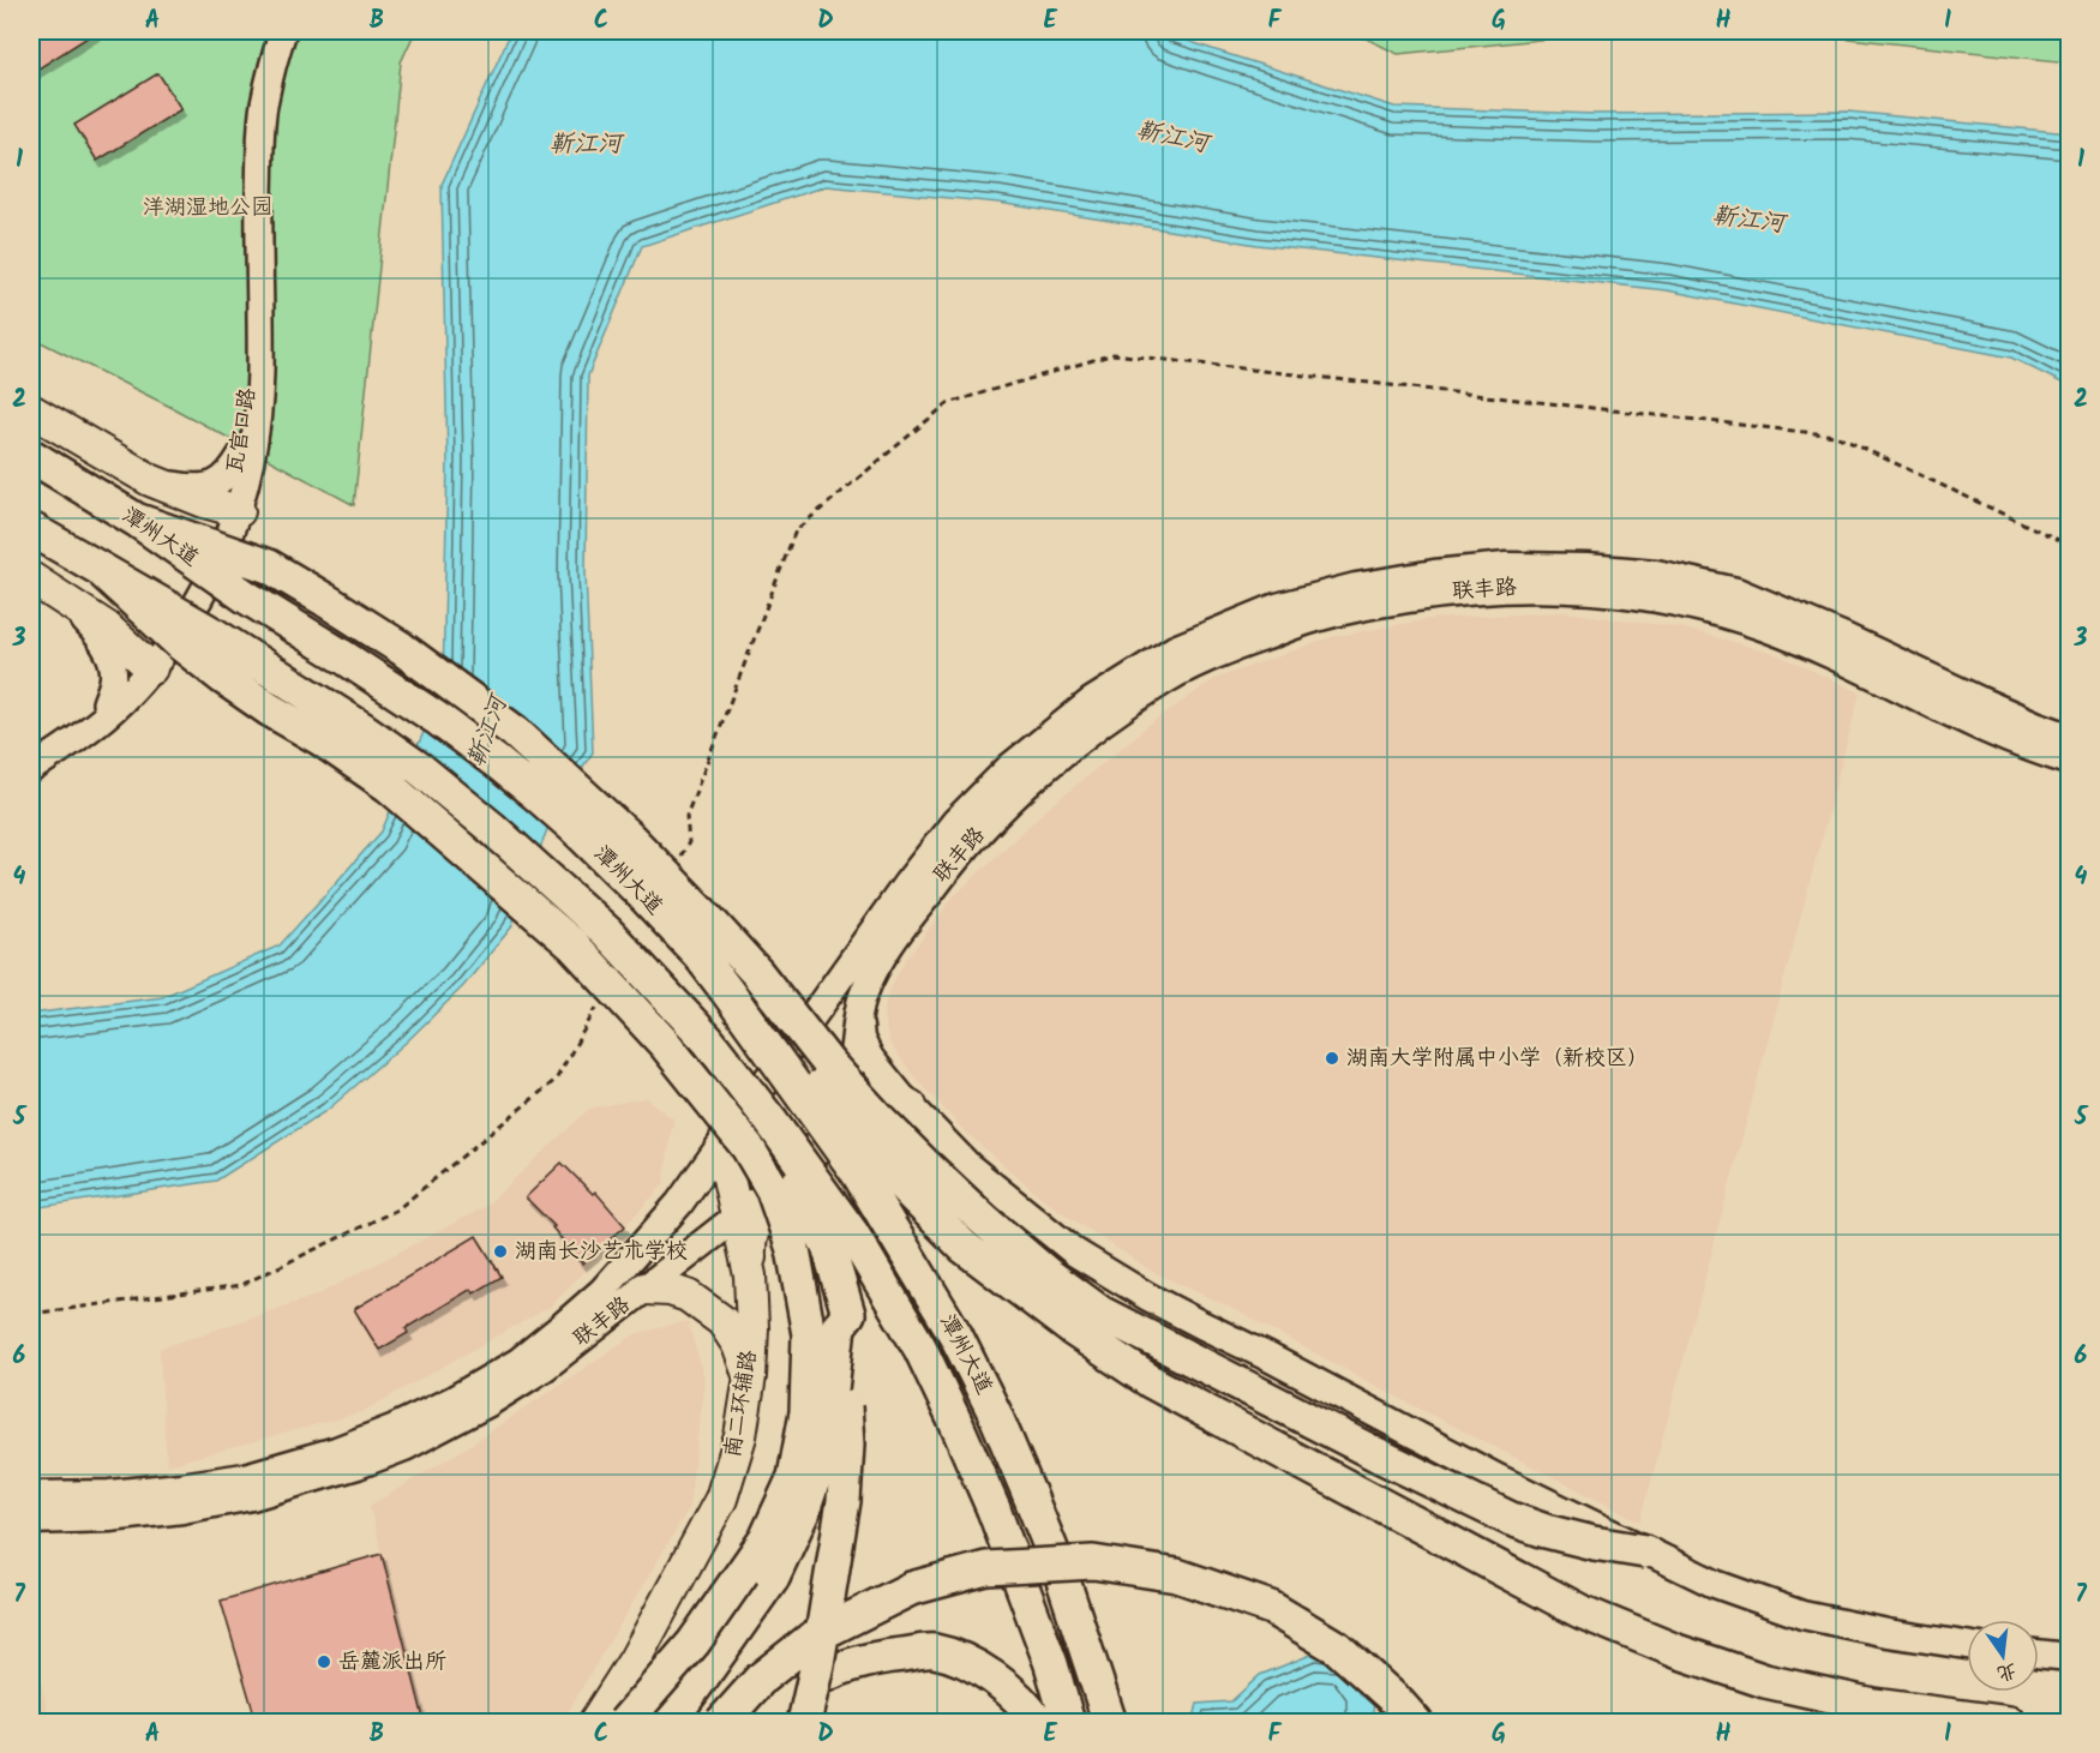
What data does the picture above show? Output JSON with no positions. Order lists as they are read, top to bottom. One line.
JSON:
{"streets":{"highway":["潭州大道"],"main road":["联丰路","南二环辅路"],"street":["瓦官口路"]},"crossings":[["瓦官口路","潭州大道"],["联丰路","南二环辅路"]],"water":["靳江河"],"parks":["洋湖湿地公园"],"places":["湖南大学附属中小学（新校区）","湖南长沙艺术学校","岳麓派出所"],"north":"bottom","grid":{"columns":["A","B","C","D","E","F","G","H","I"],"rows":["1","2","3","4","5","6","7"]}}
